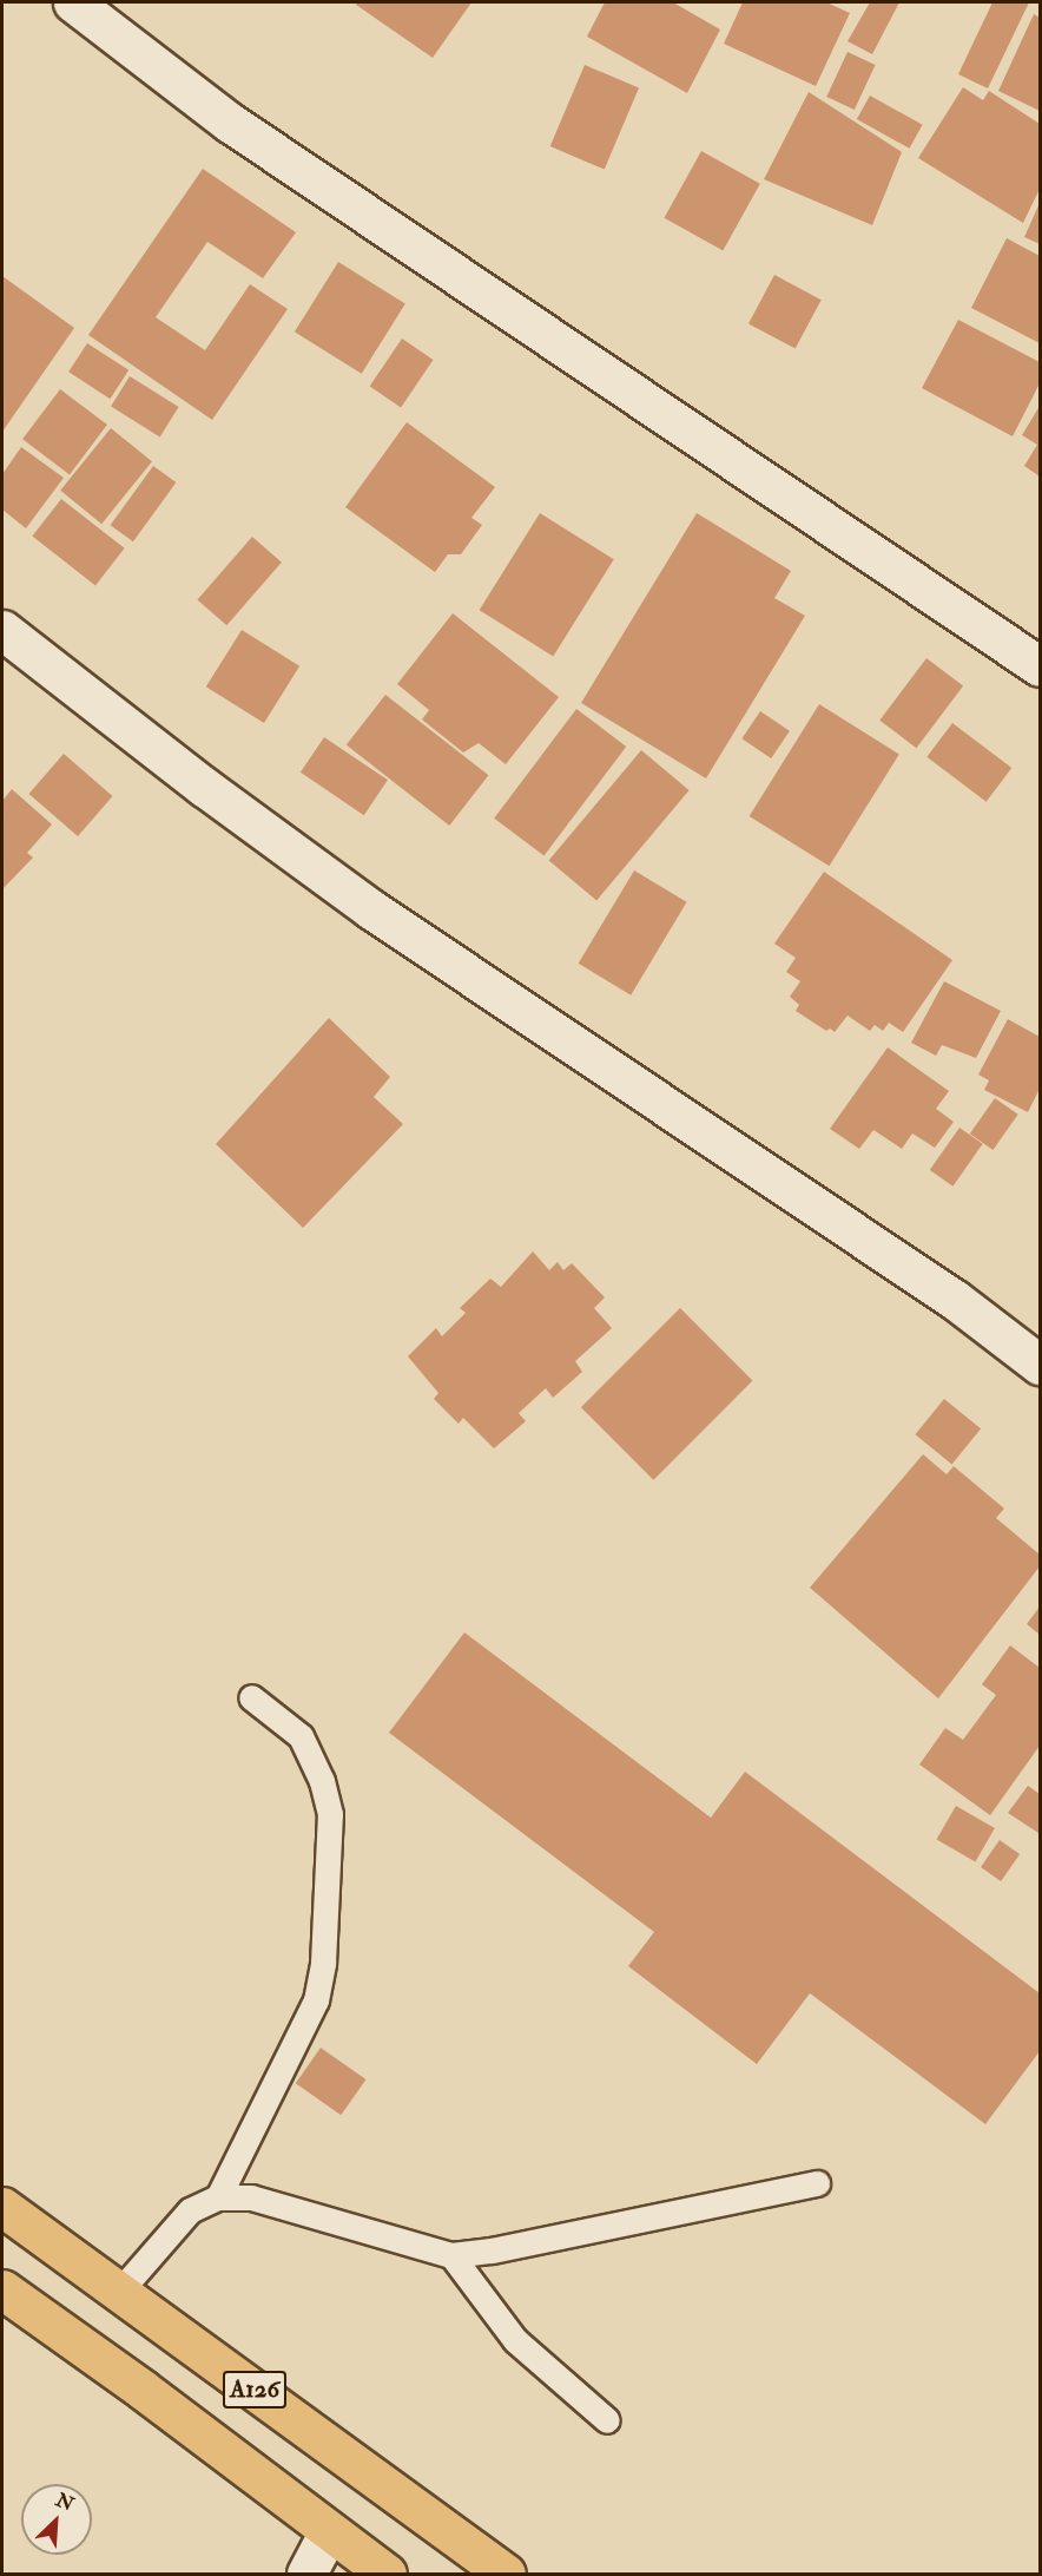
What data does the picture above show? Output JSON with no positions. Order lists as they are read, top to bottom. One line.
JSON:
{"streets":{"highway":["A126"]},"north":"top right"}
